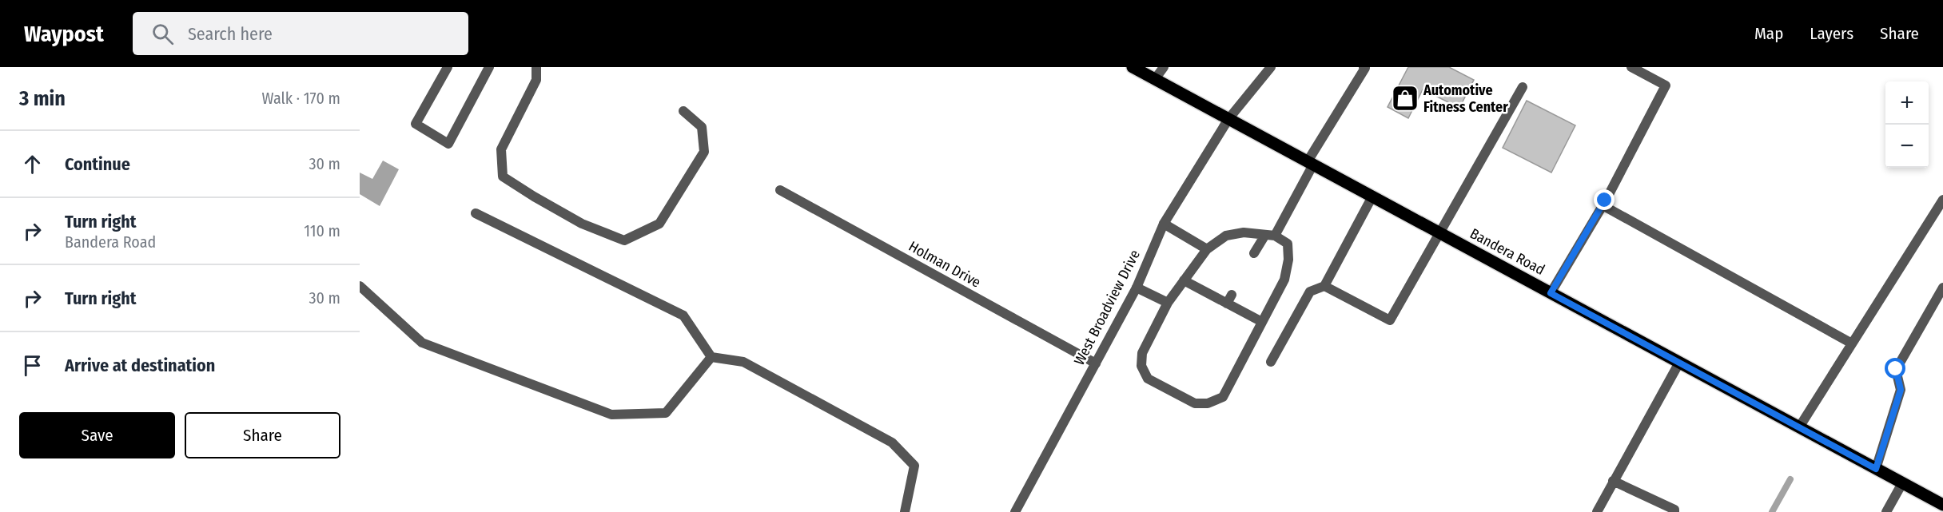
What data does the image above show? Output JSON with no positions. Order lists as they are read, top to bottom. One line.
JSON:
{"streets":{"main road":["Bandera Road"],"street":["Holman Drive","West Broadview Drive"]},"crossings":[["Bandera Road","West Broadview Drive"],["Holman Drive","West Broadview Drive"]],"places":{"shop":["Automotive Fitness Center"]},"page":{"header":"Waypost","search":"Search here","nav":["Map","Layers","Share"],"heading":["3 min","Walk · 170 m"],"map_buttons":["+","−"],"list":[["Continue","30 m"],["Turn right","Bandera Road","110 m"],["Turn right","30 m"],"Arrive at destination"],"buttons":["Save","Share"]}}
